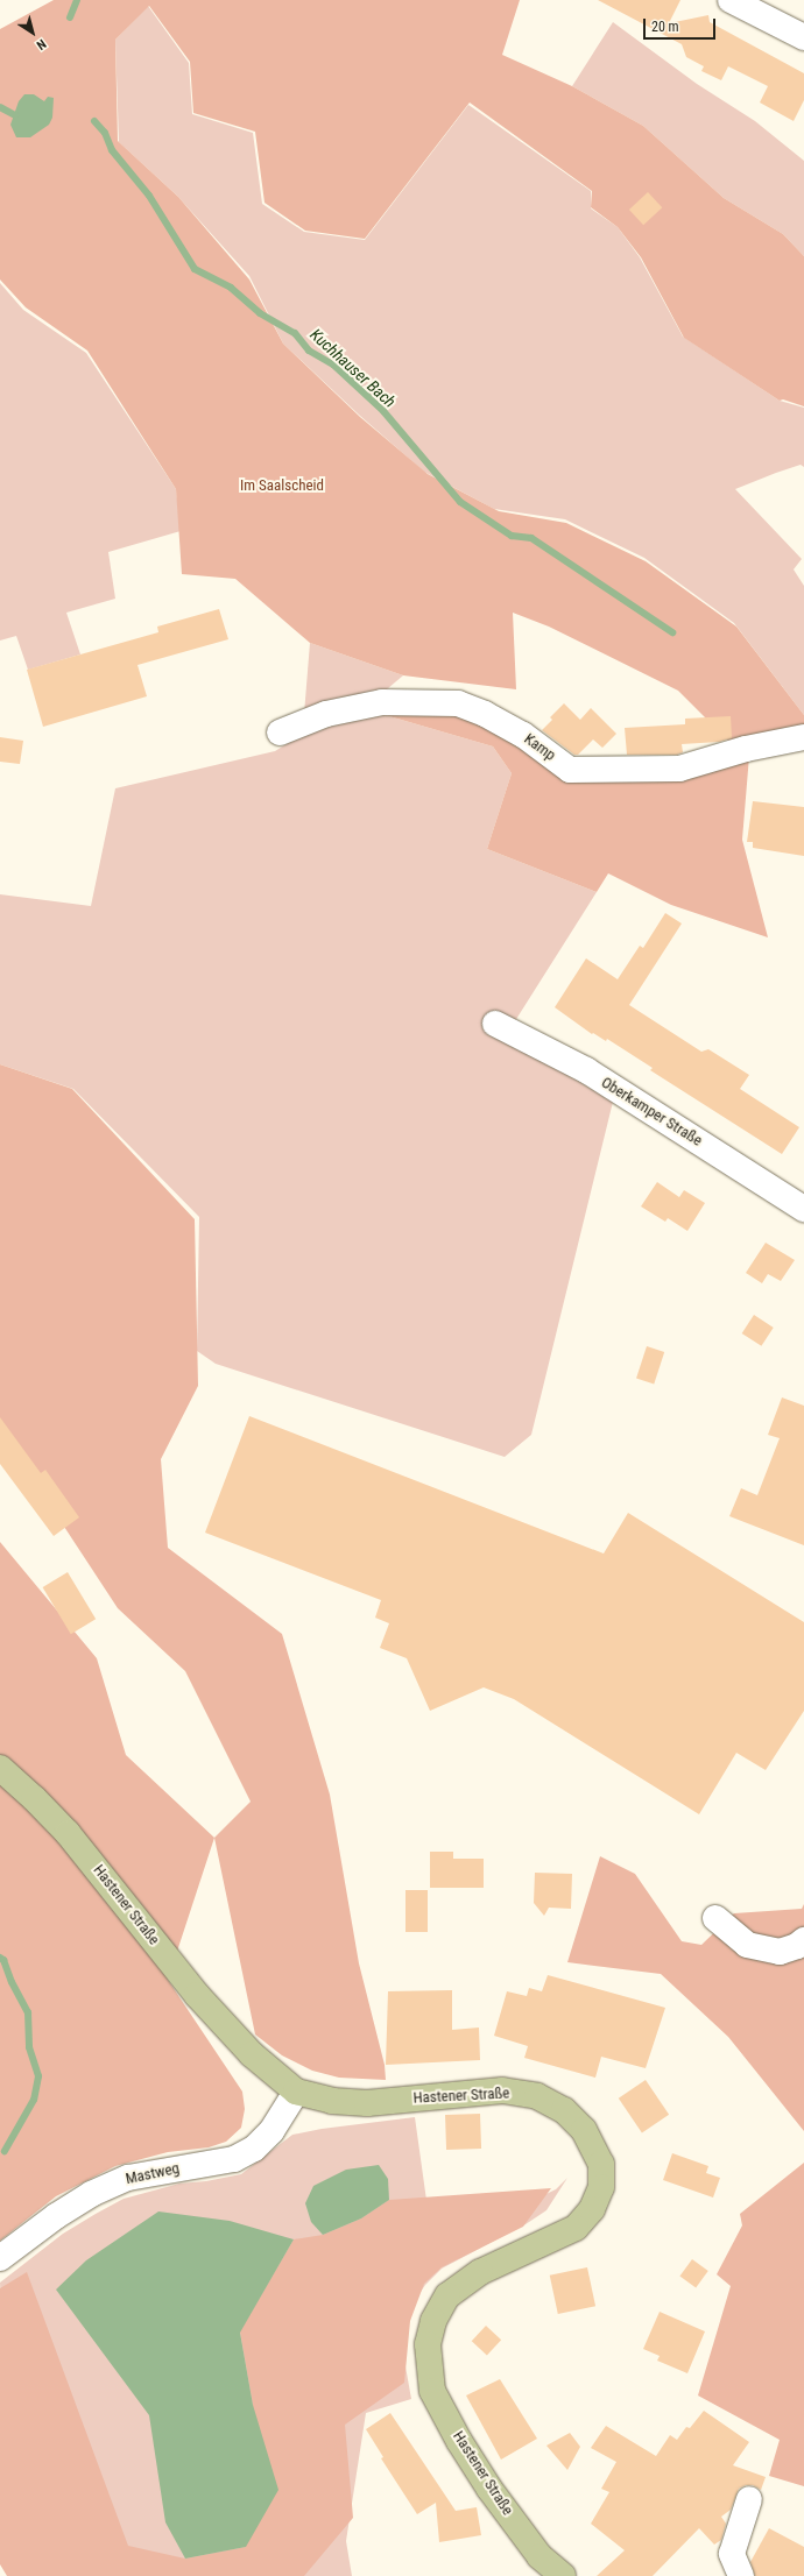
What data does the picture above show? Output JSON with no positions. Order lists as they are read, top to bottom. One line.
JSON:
{"streets":{"main road":["Hastener Straße"],"street":["Kamp","Oberkamper Straße","Mastweg"]},"crossings":[["Hastener Straße","Mastweg"]],"water":["Kuchhauser Bach"],"parks":["Im Saalscheid"],"scale_bar":"20 m","north":"bottom right"}
